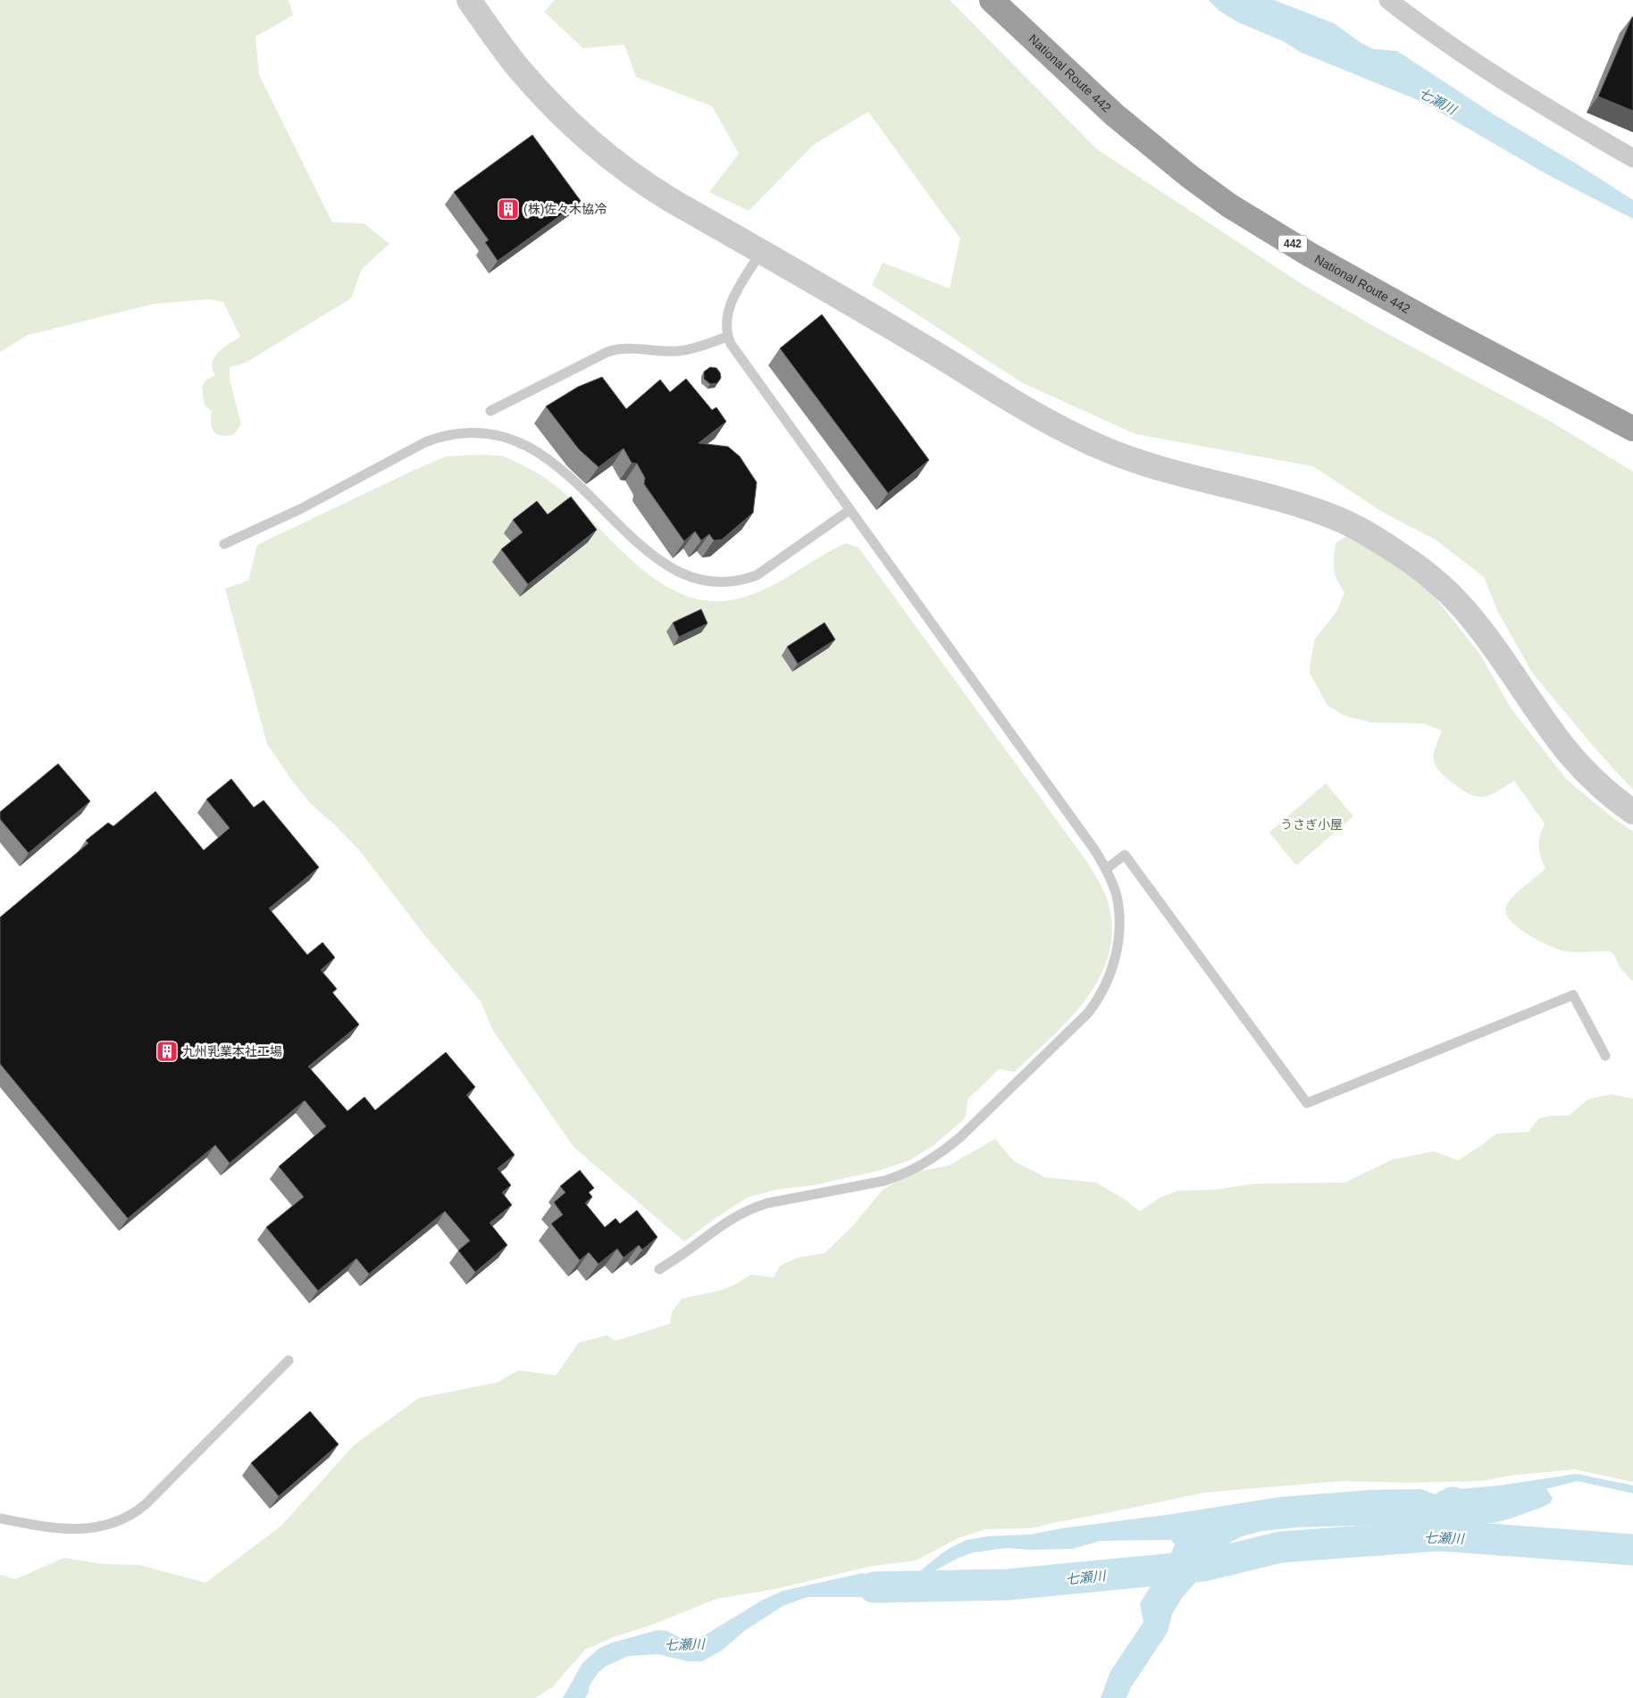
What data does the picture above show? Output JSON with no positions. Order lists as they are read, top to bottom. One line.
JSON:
{"streets":{"highway":["National Route 442","442"]},"water":["七瀬川"],"parks":["うさぎ小屋"],"places":{"building":["(株)佐々木協冷","九州乳業本社工場"]}}
